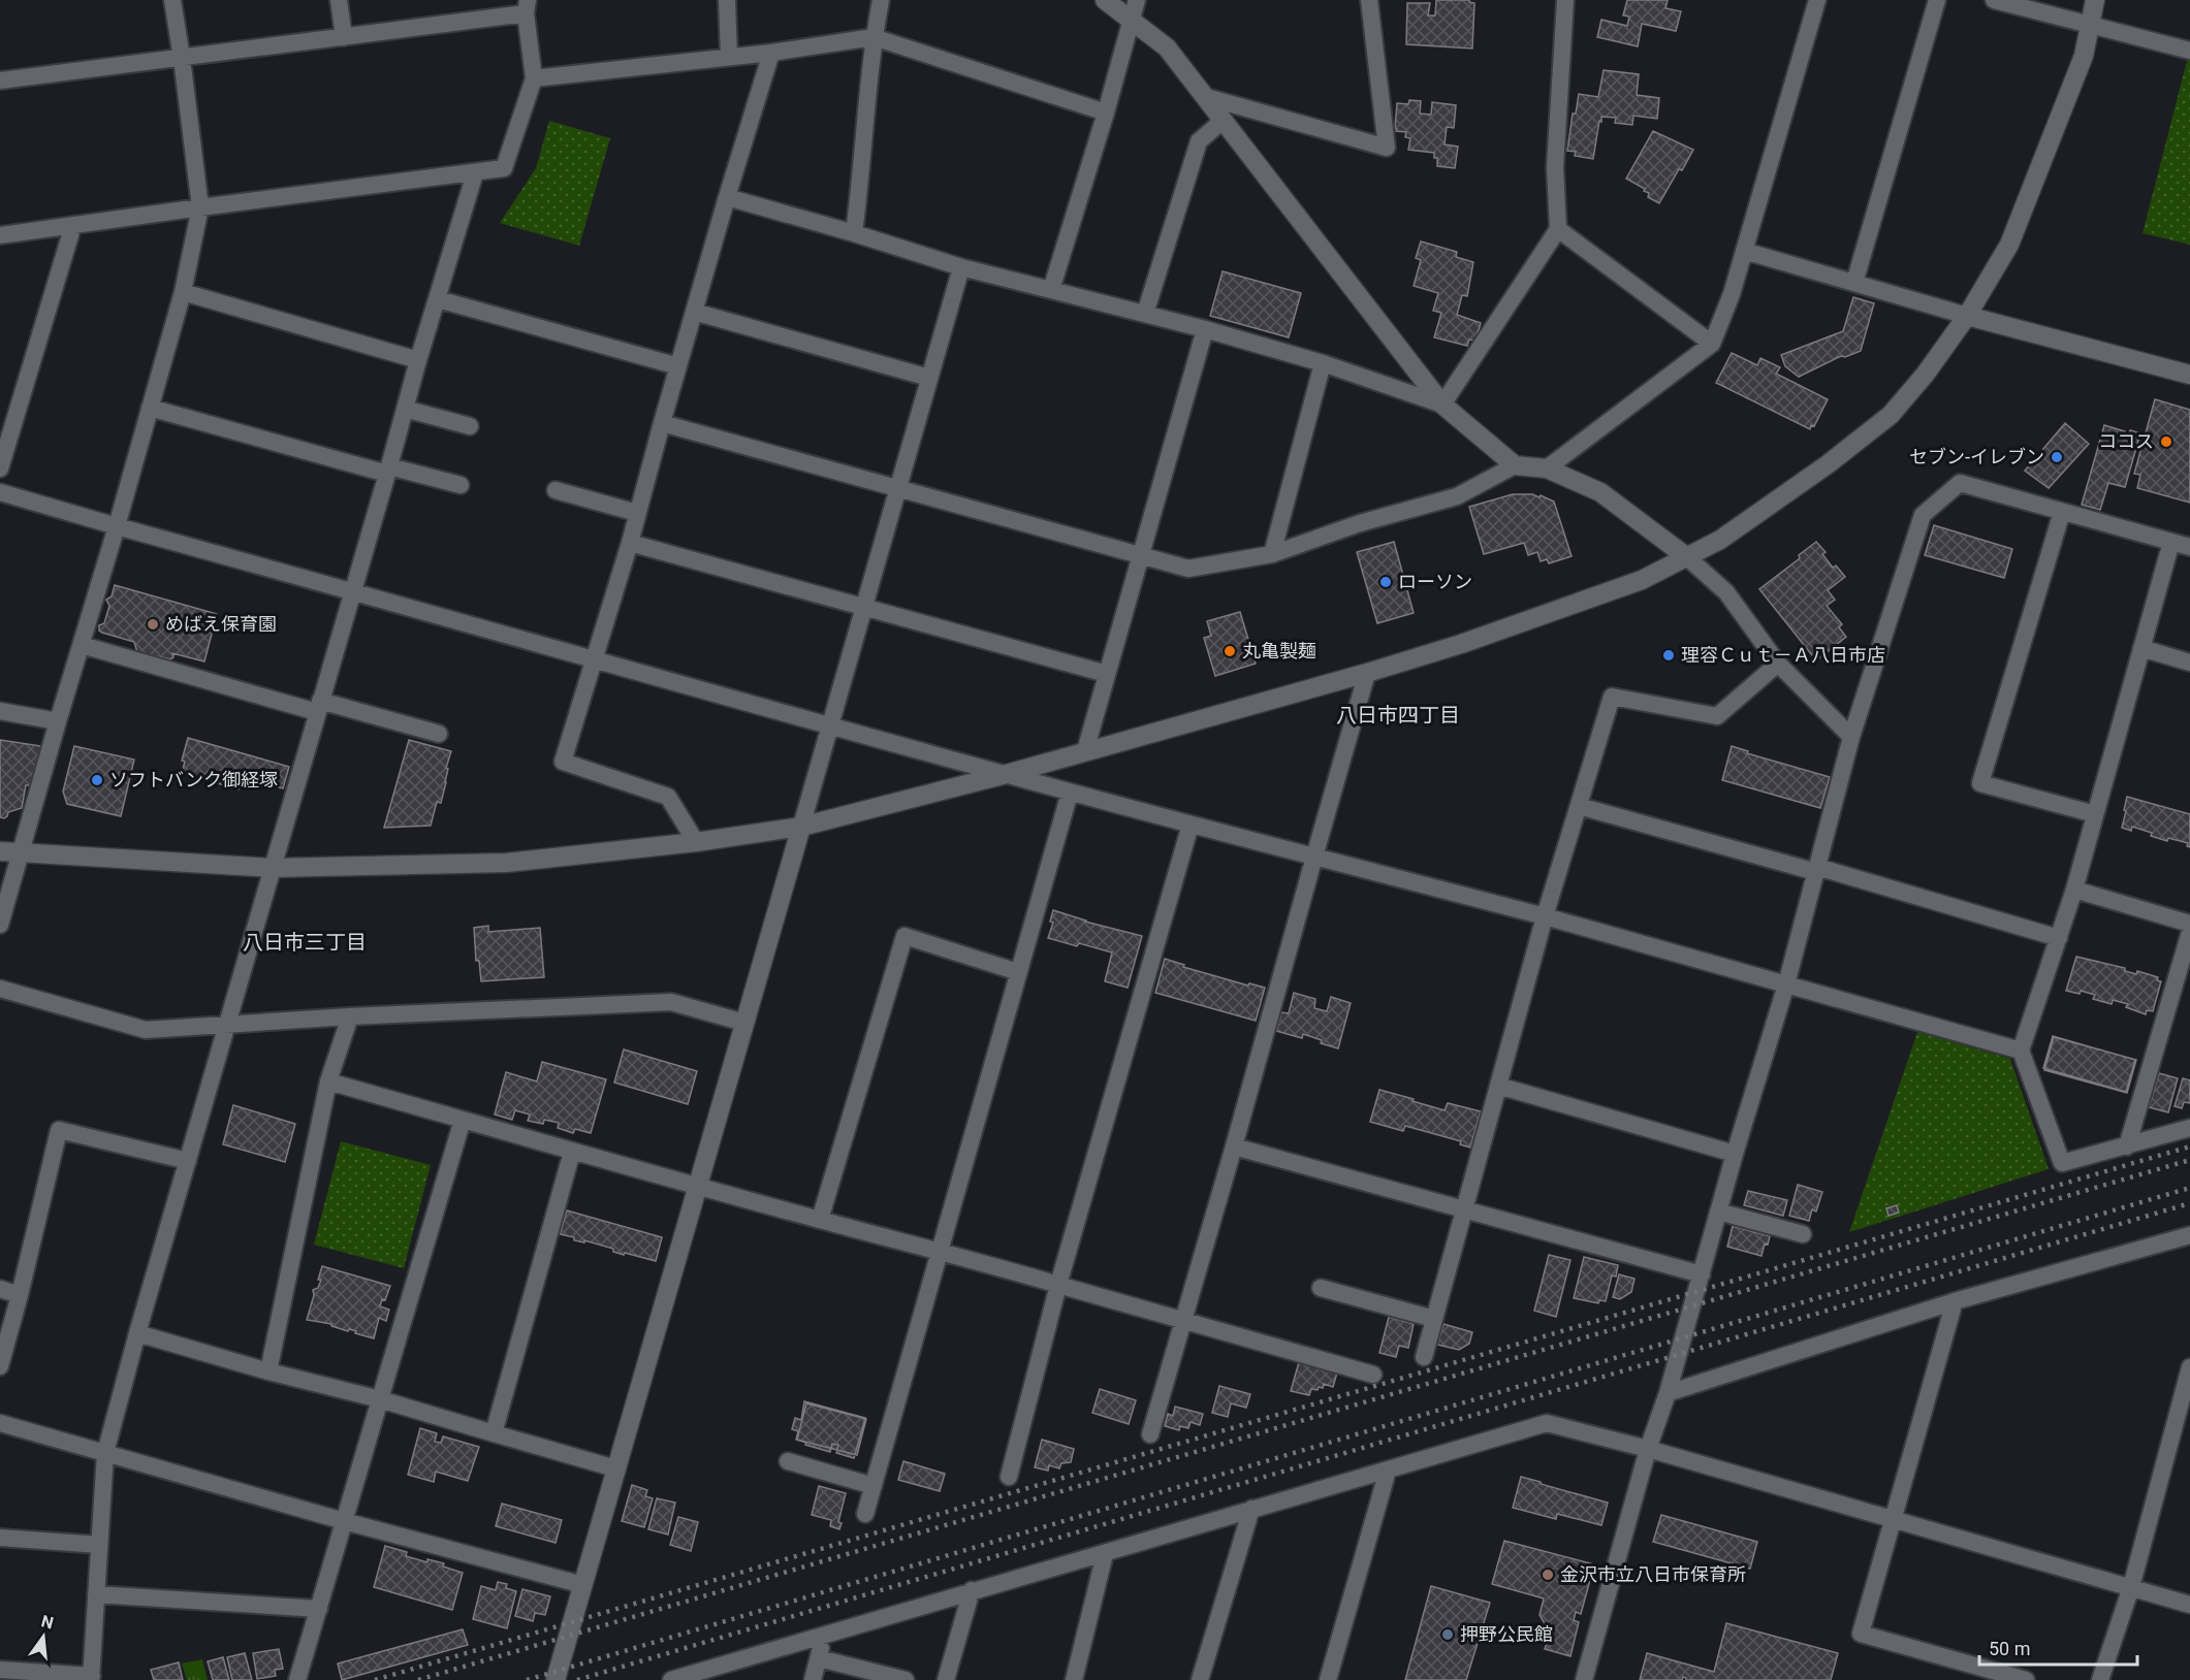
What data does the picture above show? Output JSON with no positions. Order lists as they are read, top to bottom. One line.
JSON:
{"districts":["八日市四丁目","八日市三丁目"],"places":["ココス","セブン-イレブン","ローソン","めばえ保育園","丸亀製麺","理容Ｃｕｔ－Ａ八日市店","ソフトバンク御経塚","金沢市立八日市保育所","押野公民館"],"scale_bar":"50 m","north":"top"}
